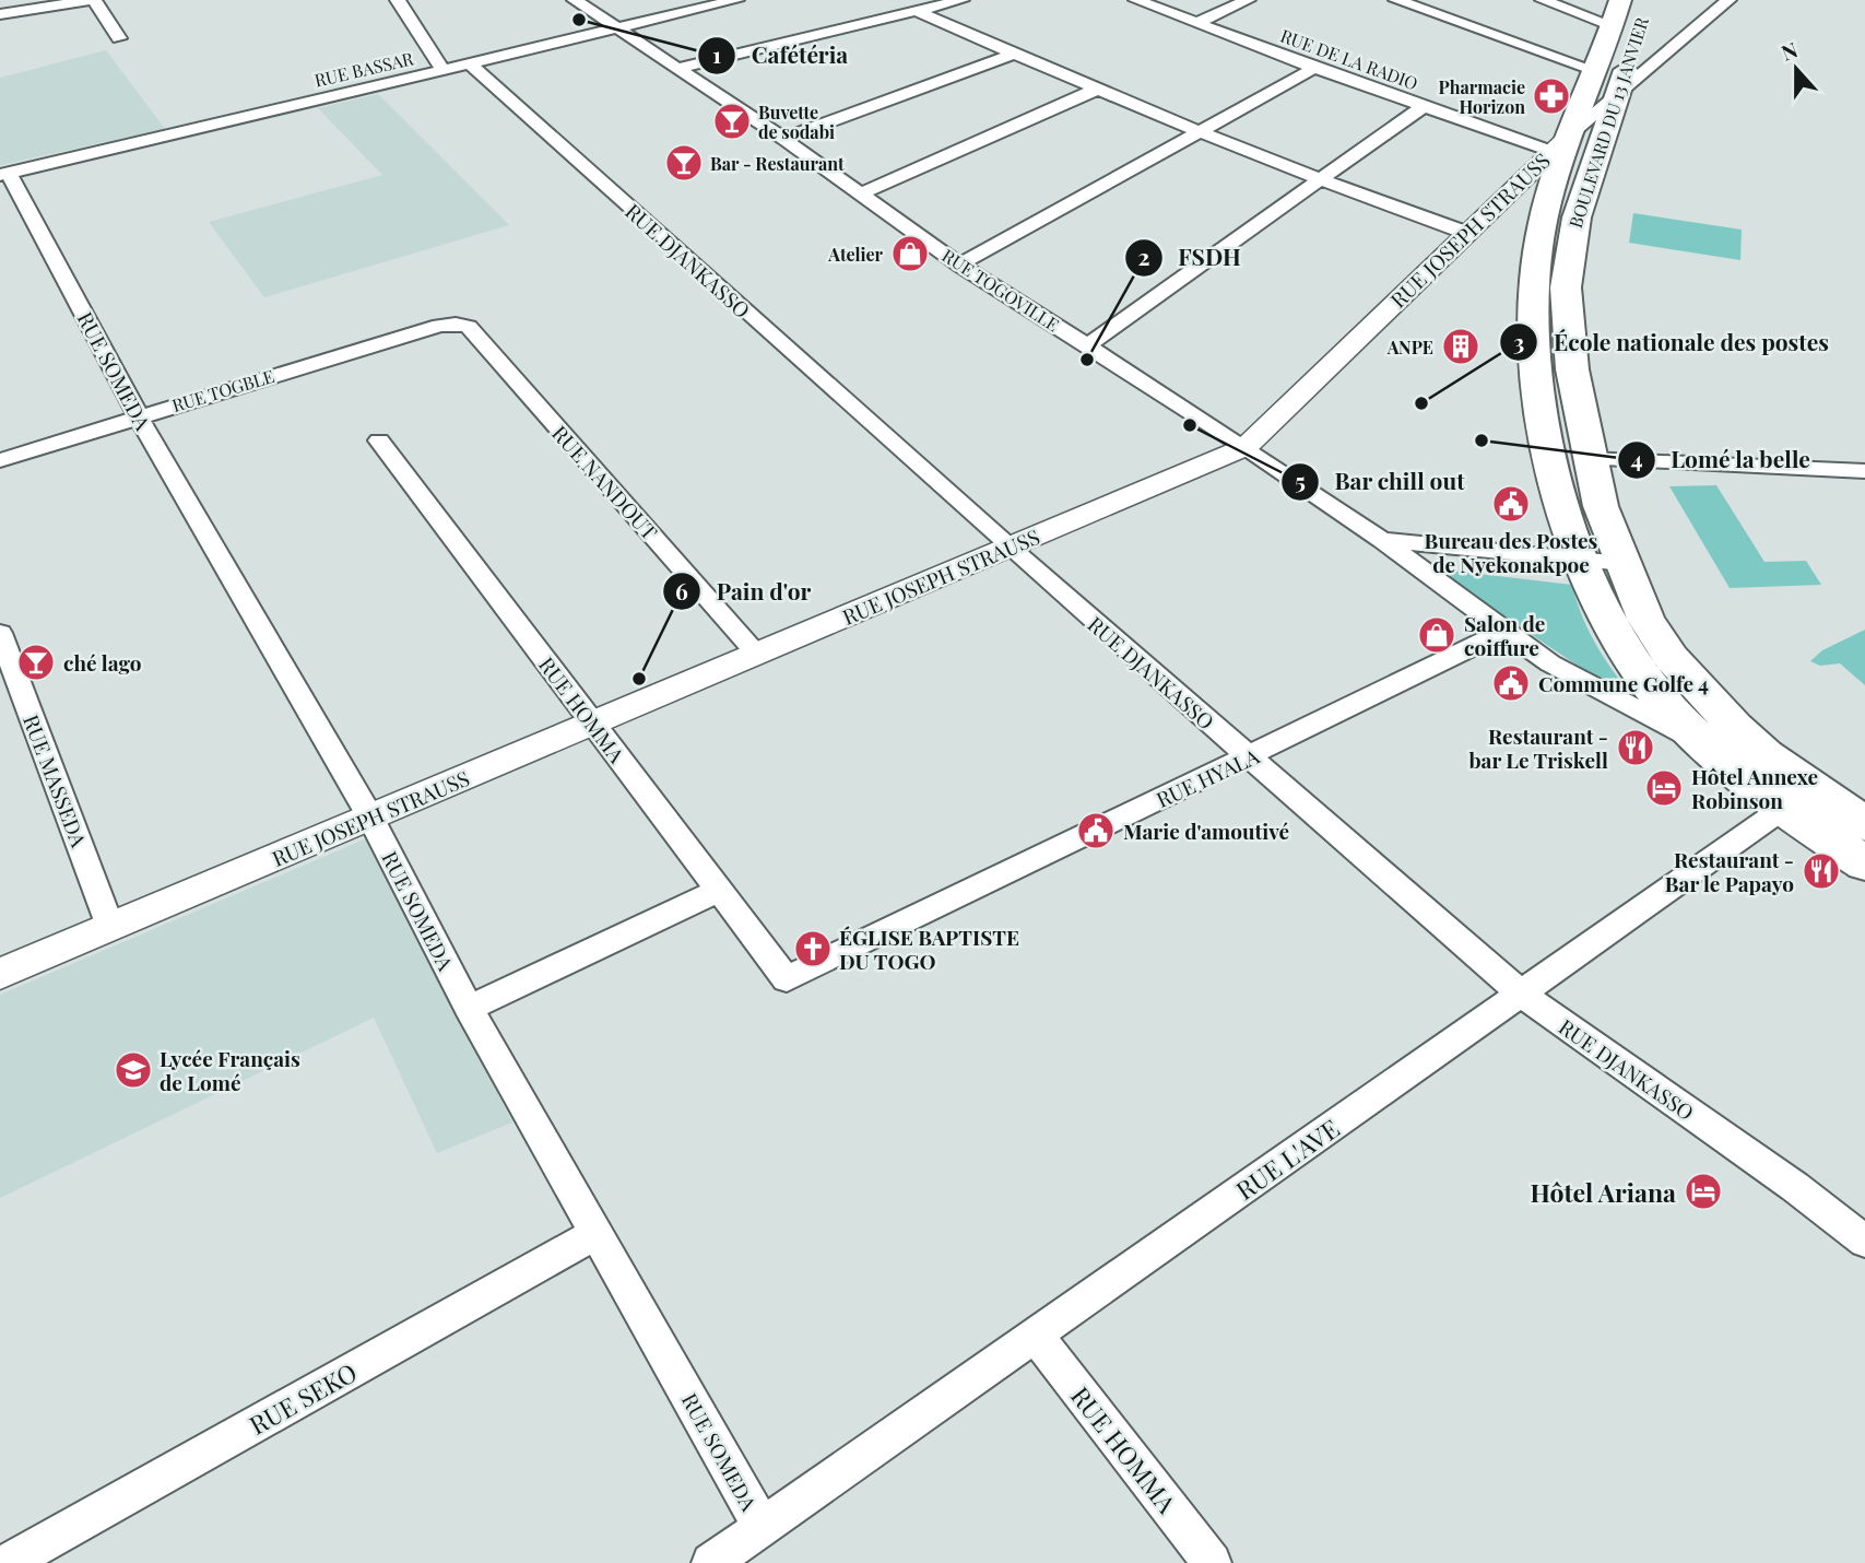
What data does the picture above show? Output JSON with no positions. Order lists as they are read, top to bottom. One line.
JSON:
{"streets":{"highway":["BOULEVARD DU 13 JANVIER"],"street":["RUE DE LA RADIO","RUE BASSAR","RUE JOSEPH STRAUSS","RUE DJANKASSO","RUE TOGOVILLE","RUE SOMEDA","RUE TOGBLE","RUE NANDOUT","RUE HOMMA","RUE HYALA","RUE MASSEDA","RUE L'AVE","RUE SEKO"]},"crossings":[["RUE DE LA RADIO","BOULEVARD DU 13 JANVIER"],["RUE DE LA RADIO","RUE JOSEPH STRAUSS"],["RUE BASSAR","RUE DJANKASSO"],["RUE BASSAR","RUE TOGOVILLE"],["RUE BASSAR","RUE SOMEDA"],["BOULEVARD DU 13 JANVIER","RUE JOSEPH STRAUSS"],["BOULEVARD DU 13 JANVIER","RUE TOGOVILLE"],["BOULEVARD DU 13 JANVIER","RUE L'AVE"],["RUE JOSEPH STRAUSS","RUE DJANKASSO"],["RUE JOSEPH STRAUSS","RUE TOGOVILLE"],["RUE JOSEPH STRAUSS","RUE SOMEDA"],["RUE JOSEPH STRAUSS","RUE NANDOUT"],["RUE JOSEPH STRAUSS","RUE HOMMA"],["RUE JOSEPH STRAUSS","RUE MASSEDA"],["RUE DJANKASSO","RUE HYALA"],["RUE DJANKASSO","RUE L'AVE"],["RUE SOMEDA","RUE TOGBLE"],["RUE SOMEDA","RUE L'AVE"],["RUE SOMEDA","RUE SEKO"],["RUE TOGBLE","RUE NANDOUT"],["RUE HOMMA","RUE HYALA"],["RUE HOMMA","RUE L'AVE"]],"places":{"other":["Cafétéria","FSDH","École nationale des postes","Bar chill out","Lomé la belle","Pain d'or"],"pharmacy":["Pharmacie Horizon"],"bar":["Buvette de sodabi","Bar - Restaurant","ché lago"],"shop":["Atelier","Salon de coiffure"],"building":["ANPE"],"public building":["Bureau des Postes de Nyekonakpoe","Commune Golfe 4","Marie d'amoutivé"],"restaurant":["Restaurant - bar Le Triskell","Restaurant - Bar le Papayo"],"hotel":["Hôtel Annexe Robinson","Hôtel Ariana"],"church":["ÉGLISE BAPTISTE DU TOGO"],"school or university":["Lycée Français de Lomé"]},"north":"top"}
